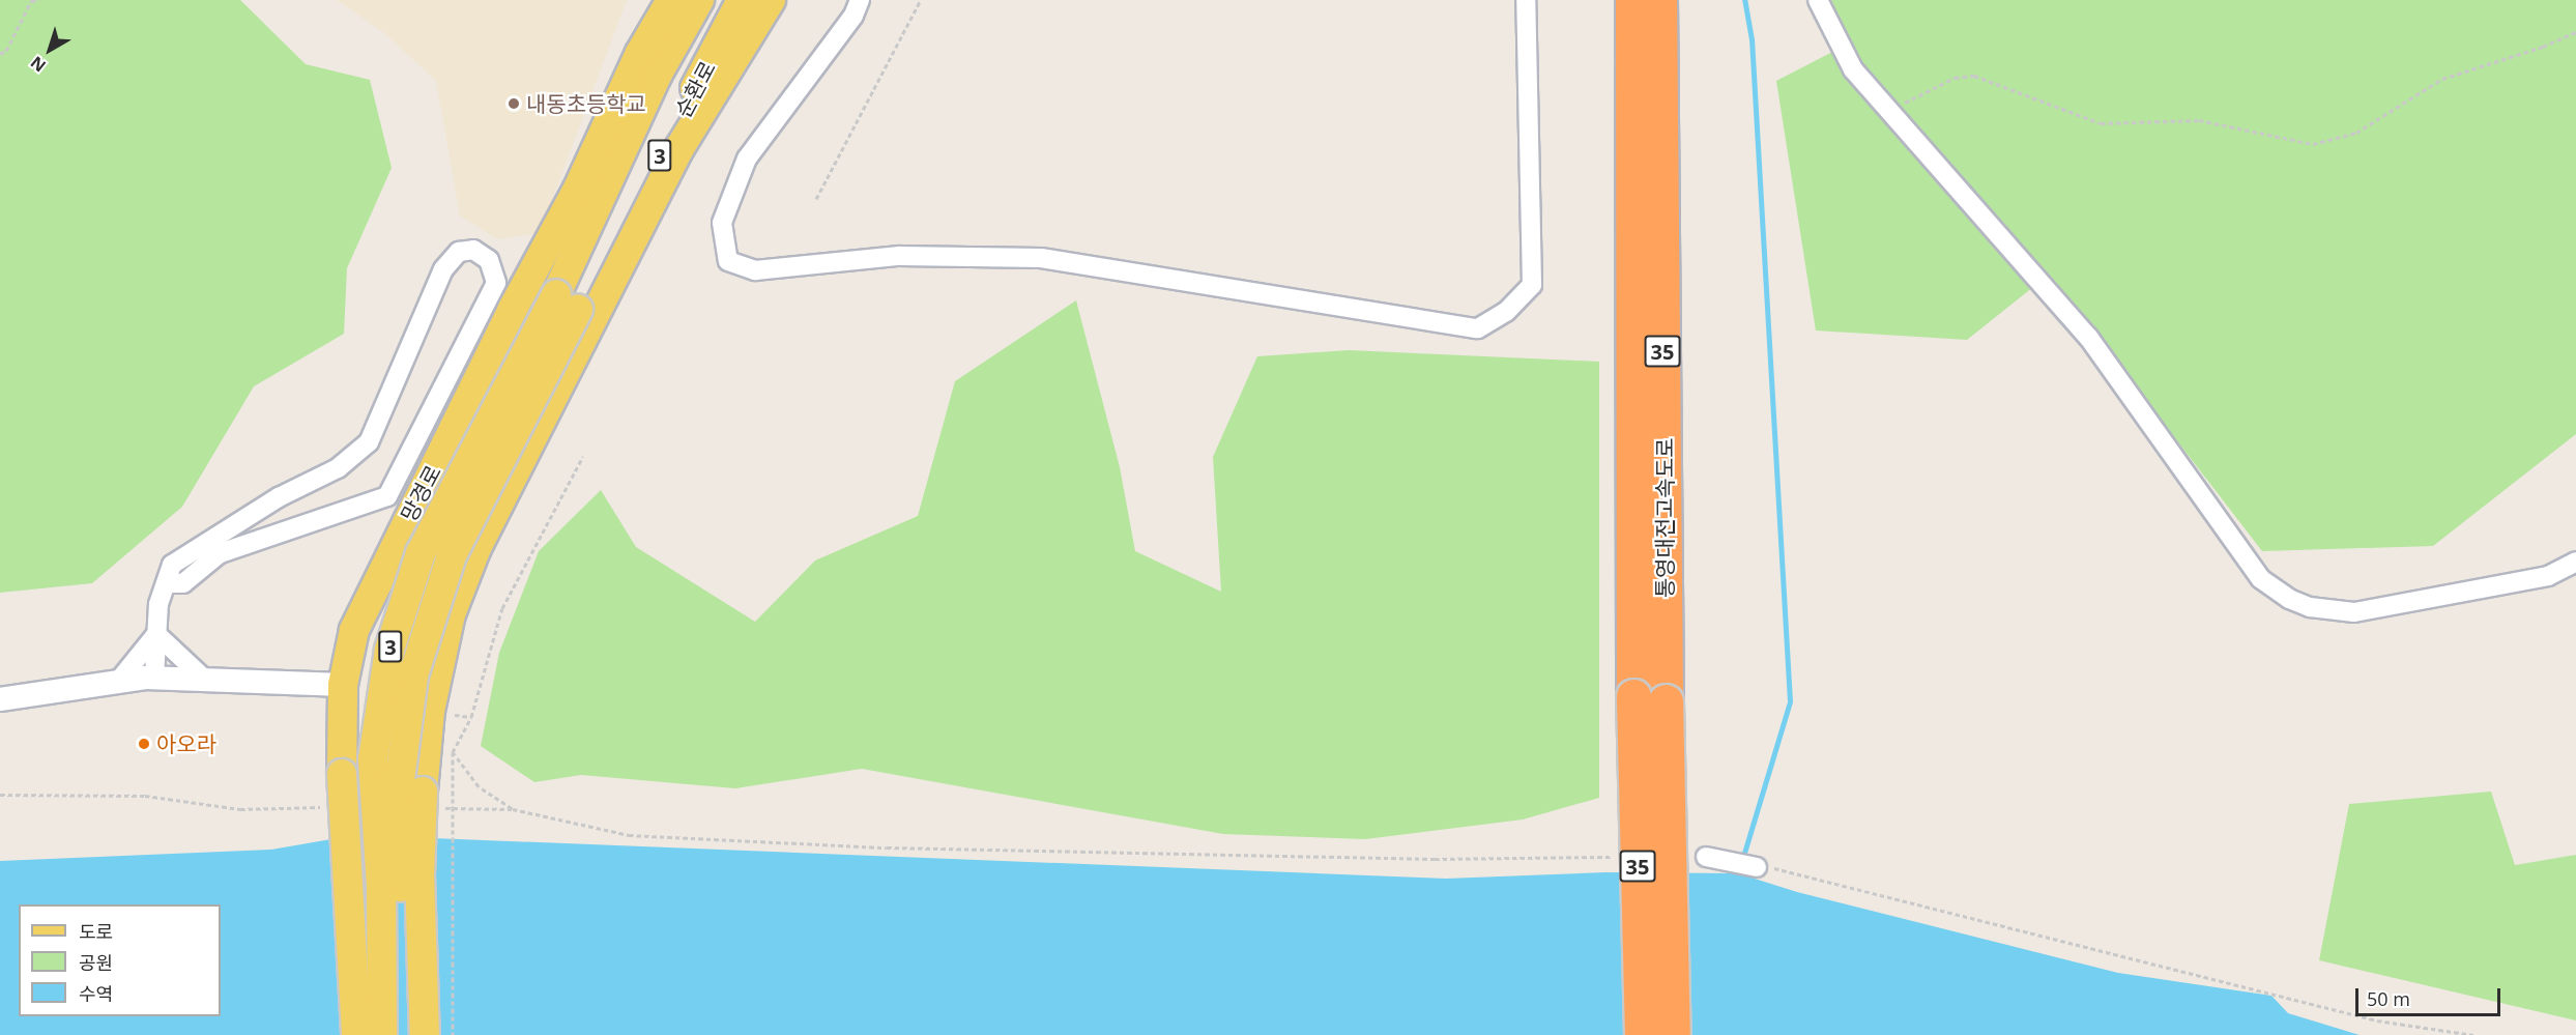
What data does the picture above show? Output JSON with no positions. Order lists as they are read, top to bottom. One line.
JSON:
{"streets":{"highway":["35","통영대전고속도로"],"main road":["순환로","3","망경로"]},"crossings":[["순환로","3"]],"places":["내동초등학교","아오라"],"legend":["도로","공원","수역"],"scale_bar":"50 m","north":"bottom left"}
